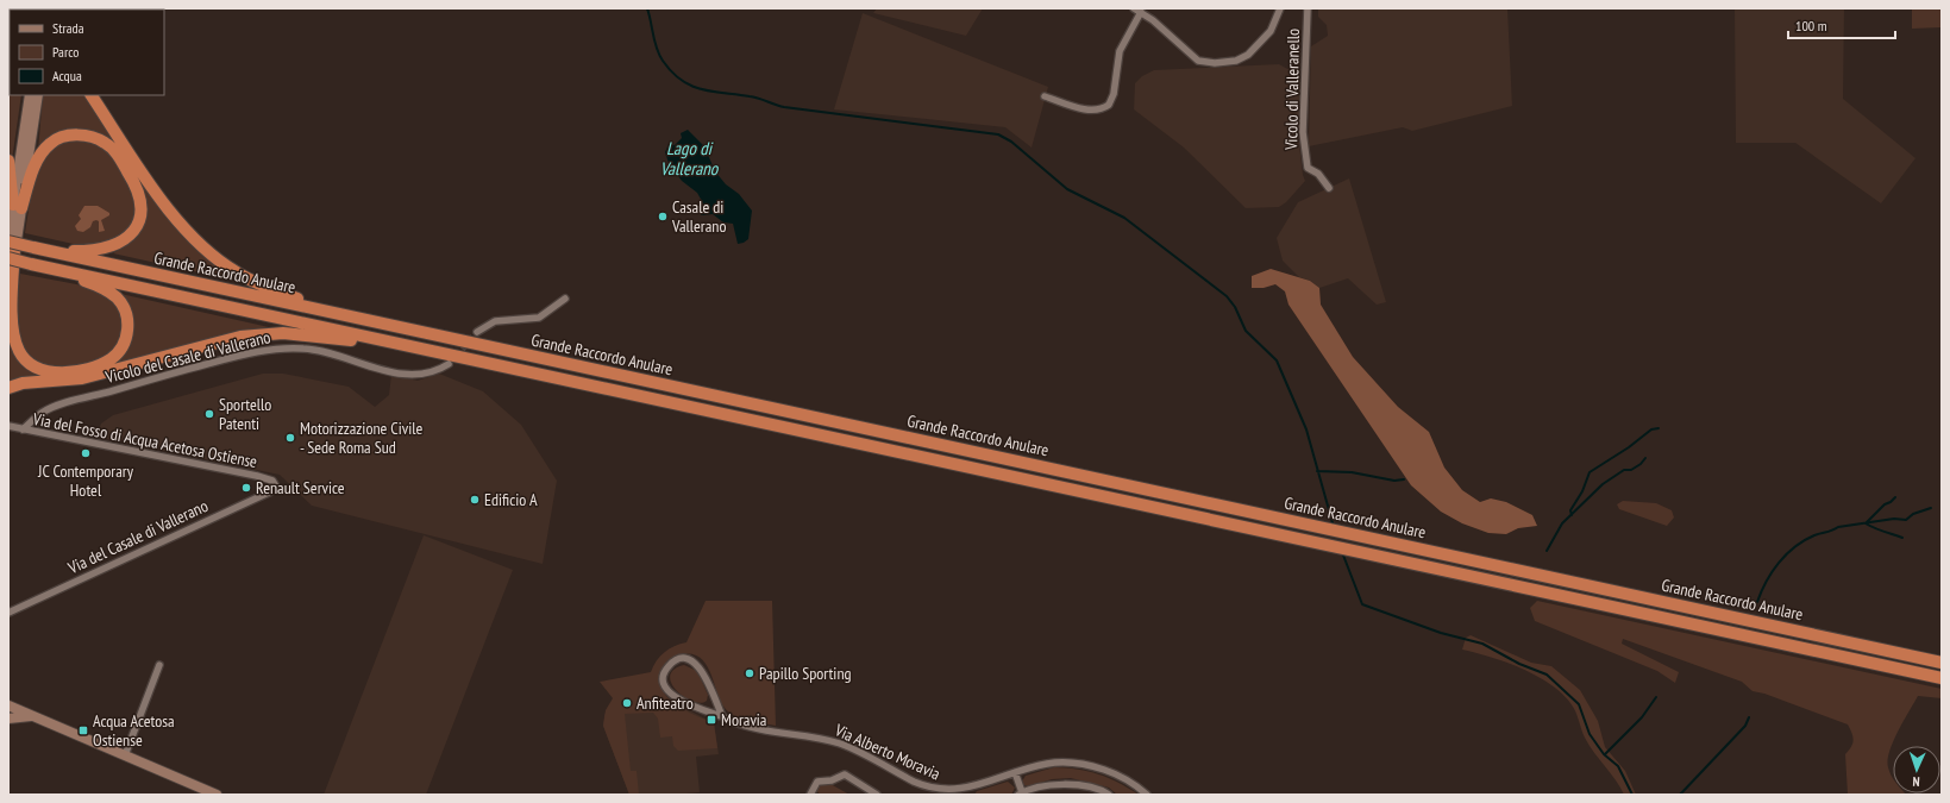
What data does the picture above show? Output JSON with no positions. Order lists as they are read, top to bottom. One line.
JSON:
{"streets":{"highway":["Grande Raccordo Anulare"],"street":["Vicolo di Valleranello","Vicolo del Casale di Vallerano","Via del Fosso di Acqua Acetosa Ostiense","Via del Casale di Vallerano","Via Alberto Moravia"]},"crossings":[["Vicolo del Casale di Vallerano","Via del Fosso di Acqua Acetosa Ostiense"],["Via del Fosso di Acqua Acetosa Ostiense","Via del Casale di Vallerano"]],"water":["Lago di Vallerano"],"places":{"other":["Casale di Vallerano","Sportello Patenti","Motorizzazione Civile - Sede Roma Sud","JC Contemporary Hotel","Renault Service","Edificio A","Papillo Sporting","Anfiteatro"],"transit":["Moravia","Acqua Acetosa Ostiense"]},"legend":["Strada","Parco","Acqua"],"scale_bar":"100 m","north":"bottom"}
